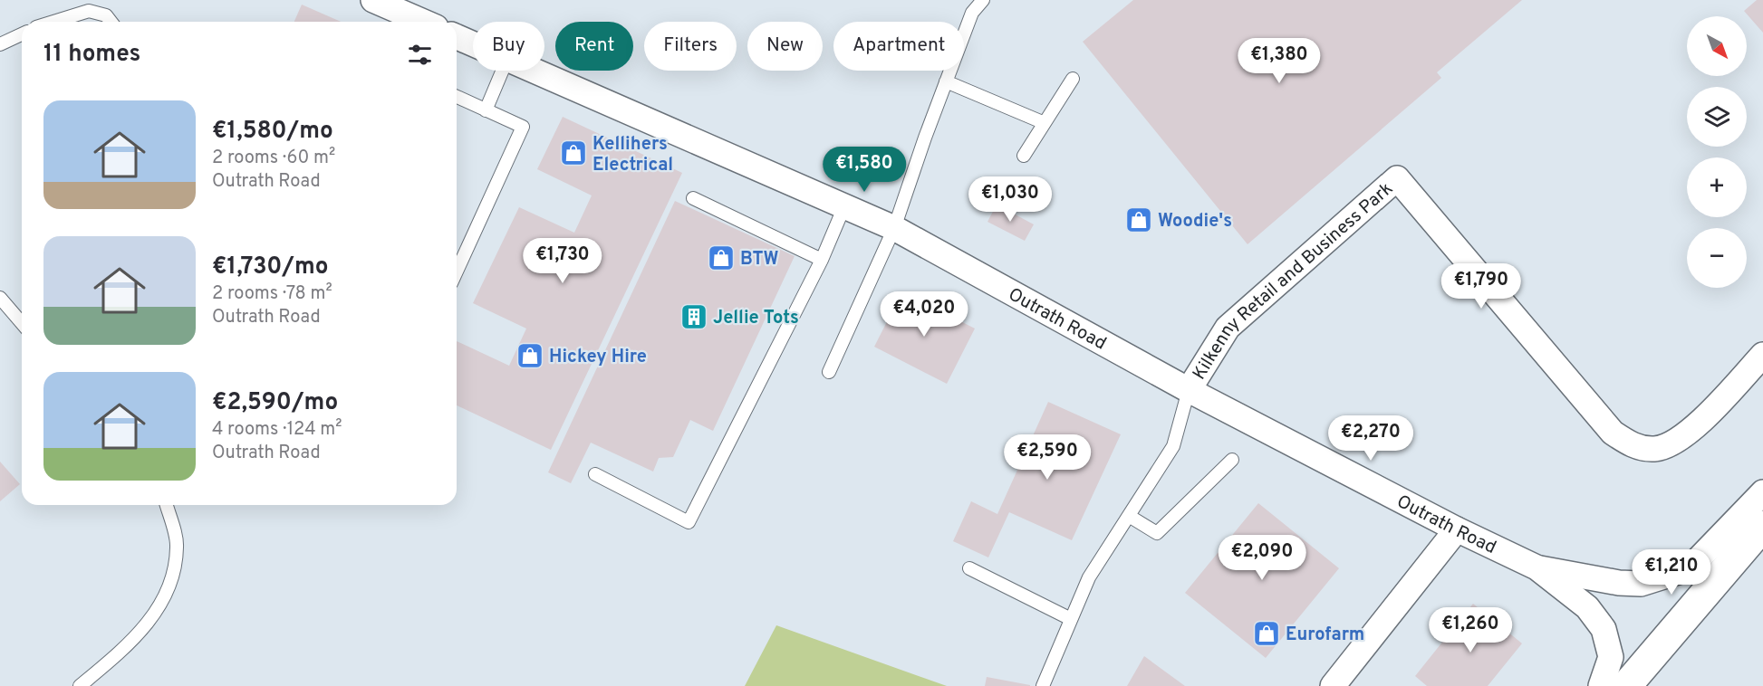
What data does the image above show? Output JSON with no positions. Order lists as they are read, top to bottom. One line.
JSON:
{"streets":{"street":["Kilkenny Retail and Business Park","Outrath Road"]},"crossings":[["Kilkenny Retail and Business Park","Outrath Road"]],"places":{"shop":["Kellihers Electrical","Woodie's","BTW","Hickey Hire","Eurofarm"],"building":["Jellie Tots"]},"north":"bottom right","page":{"map_buttons":["+","−"],"chip":["Buy","Rent","Filters","New","Apartment"],"heading":"11 homes","price":["€1,380","€1,580","€1,030","€1,730","€1,790","€4,020","€2,270","€2,590","€2,090","€1,210","€1,260"],"list":[{"name":"€1,580/mo","note":"2 rooms · 60 m² · Outrath Road"},{"name":"€1,730/mo","note":"2 rooms · 78 m² · Outrath Road"},{"name":"€2,590/mo","note":"4 rooms · 124 m² · Outrath Road"}]}}
